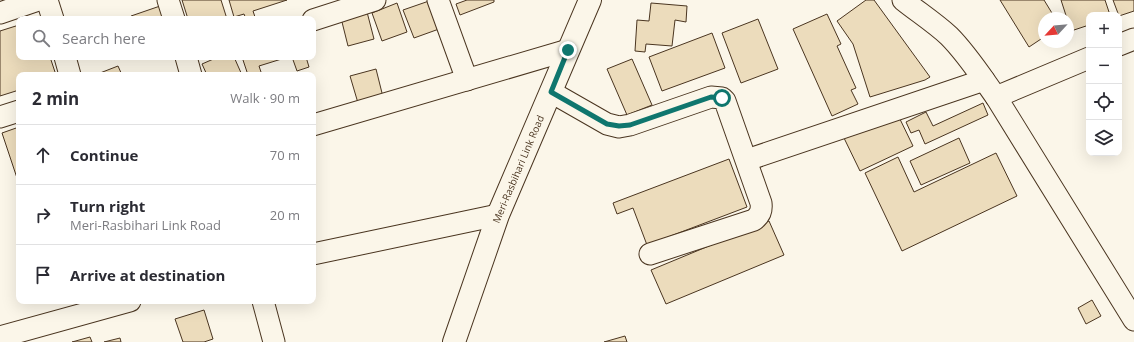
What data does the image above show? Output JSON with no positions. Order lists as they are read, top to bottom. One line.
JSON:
{"streets":{"main road":["Meri-Rasbihari Link Road"]},"north":"bottom left","page":{"map_buttons":["+","−"],"search":"Search here","heading":["2 min","Walk · 90 m"],"list":[["Continue","70 m"],["Turn right","Meri-Rasbihari Link Road","20 m"],"Arrive at destination"]}}
